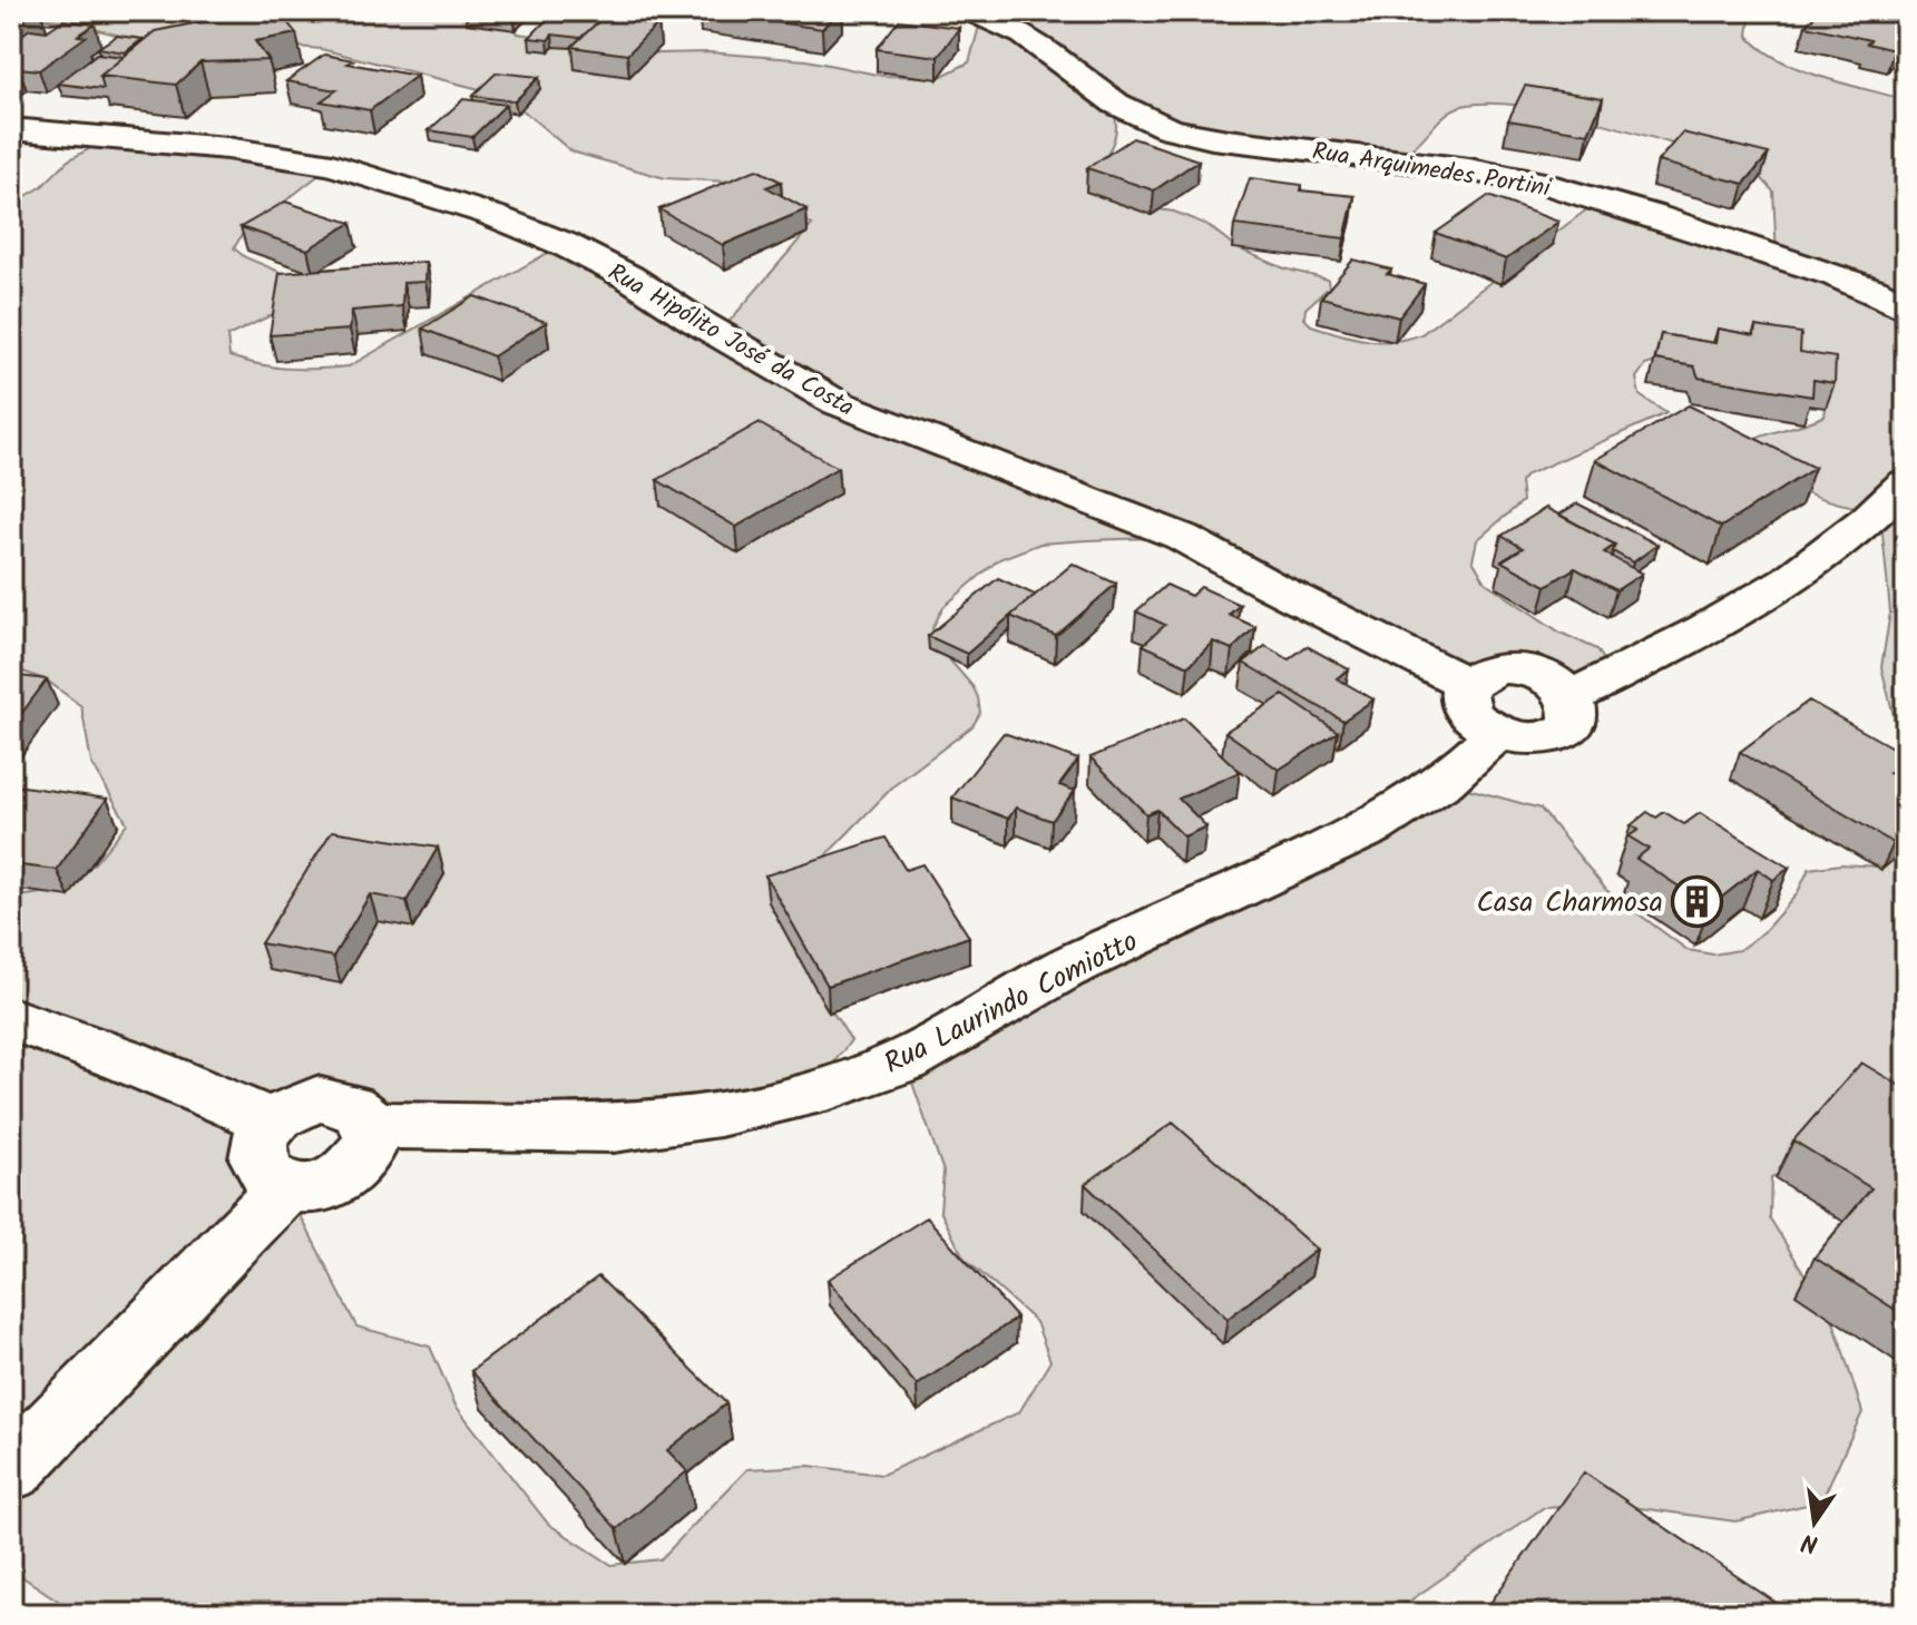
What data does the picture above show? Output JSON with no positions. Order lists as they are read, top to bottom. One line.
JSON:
{"streets":{"street":["Rua Arquimedes Portini","Rua Hipólito José da Costa","Rua Laurindo Comiotto"]},"crossings":[["Rua Hipólito José da Costa","Rua Laurindo Comiotto"]],"places":{"building":["Casa Charmosa"]},"north":"bottom"}
